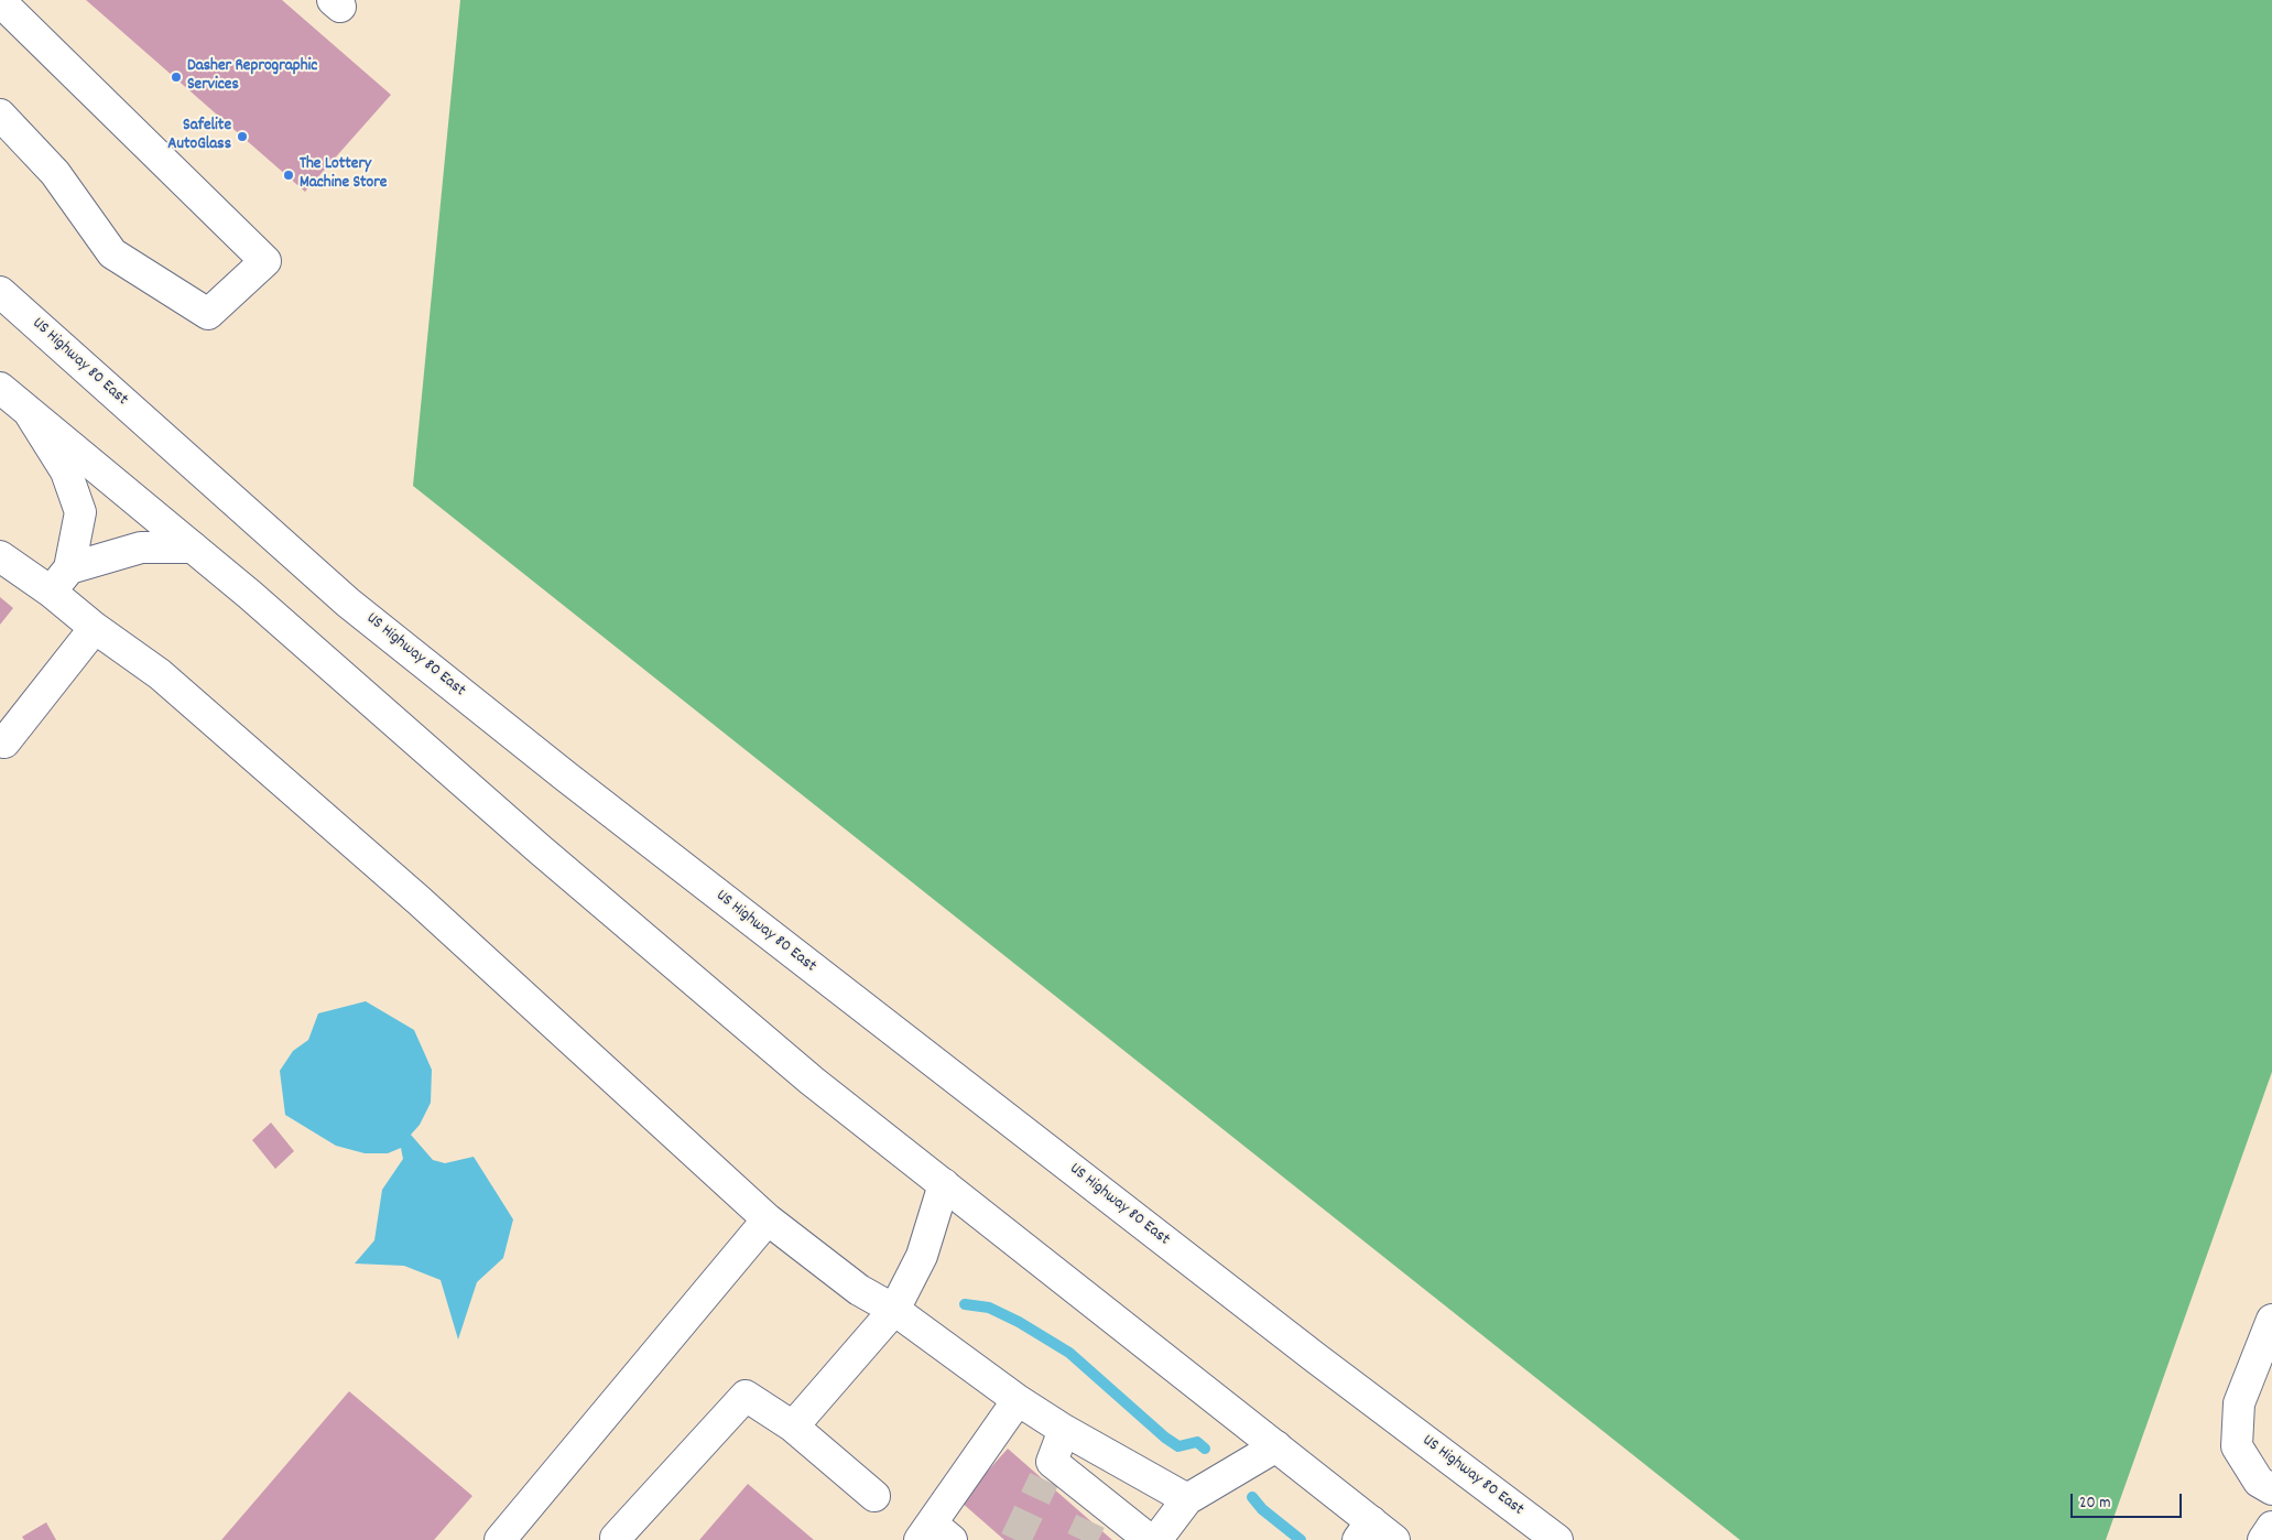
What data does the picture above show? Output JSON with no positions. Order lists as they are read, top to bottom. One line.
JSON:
{"streets":{"main road":["US Highway 80 East"]},"places":["Dasher Reprographic Services","Safelite AutoGlass","The Lottery Machine Store"],"scale_bar":"20 m"}
